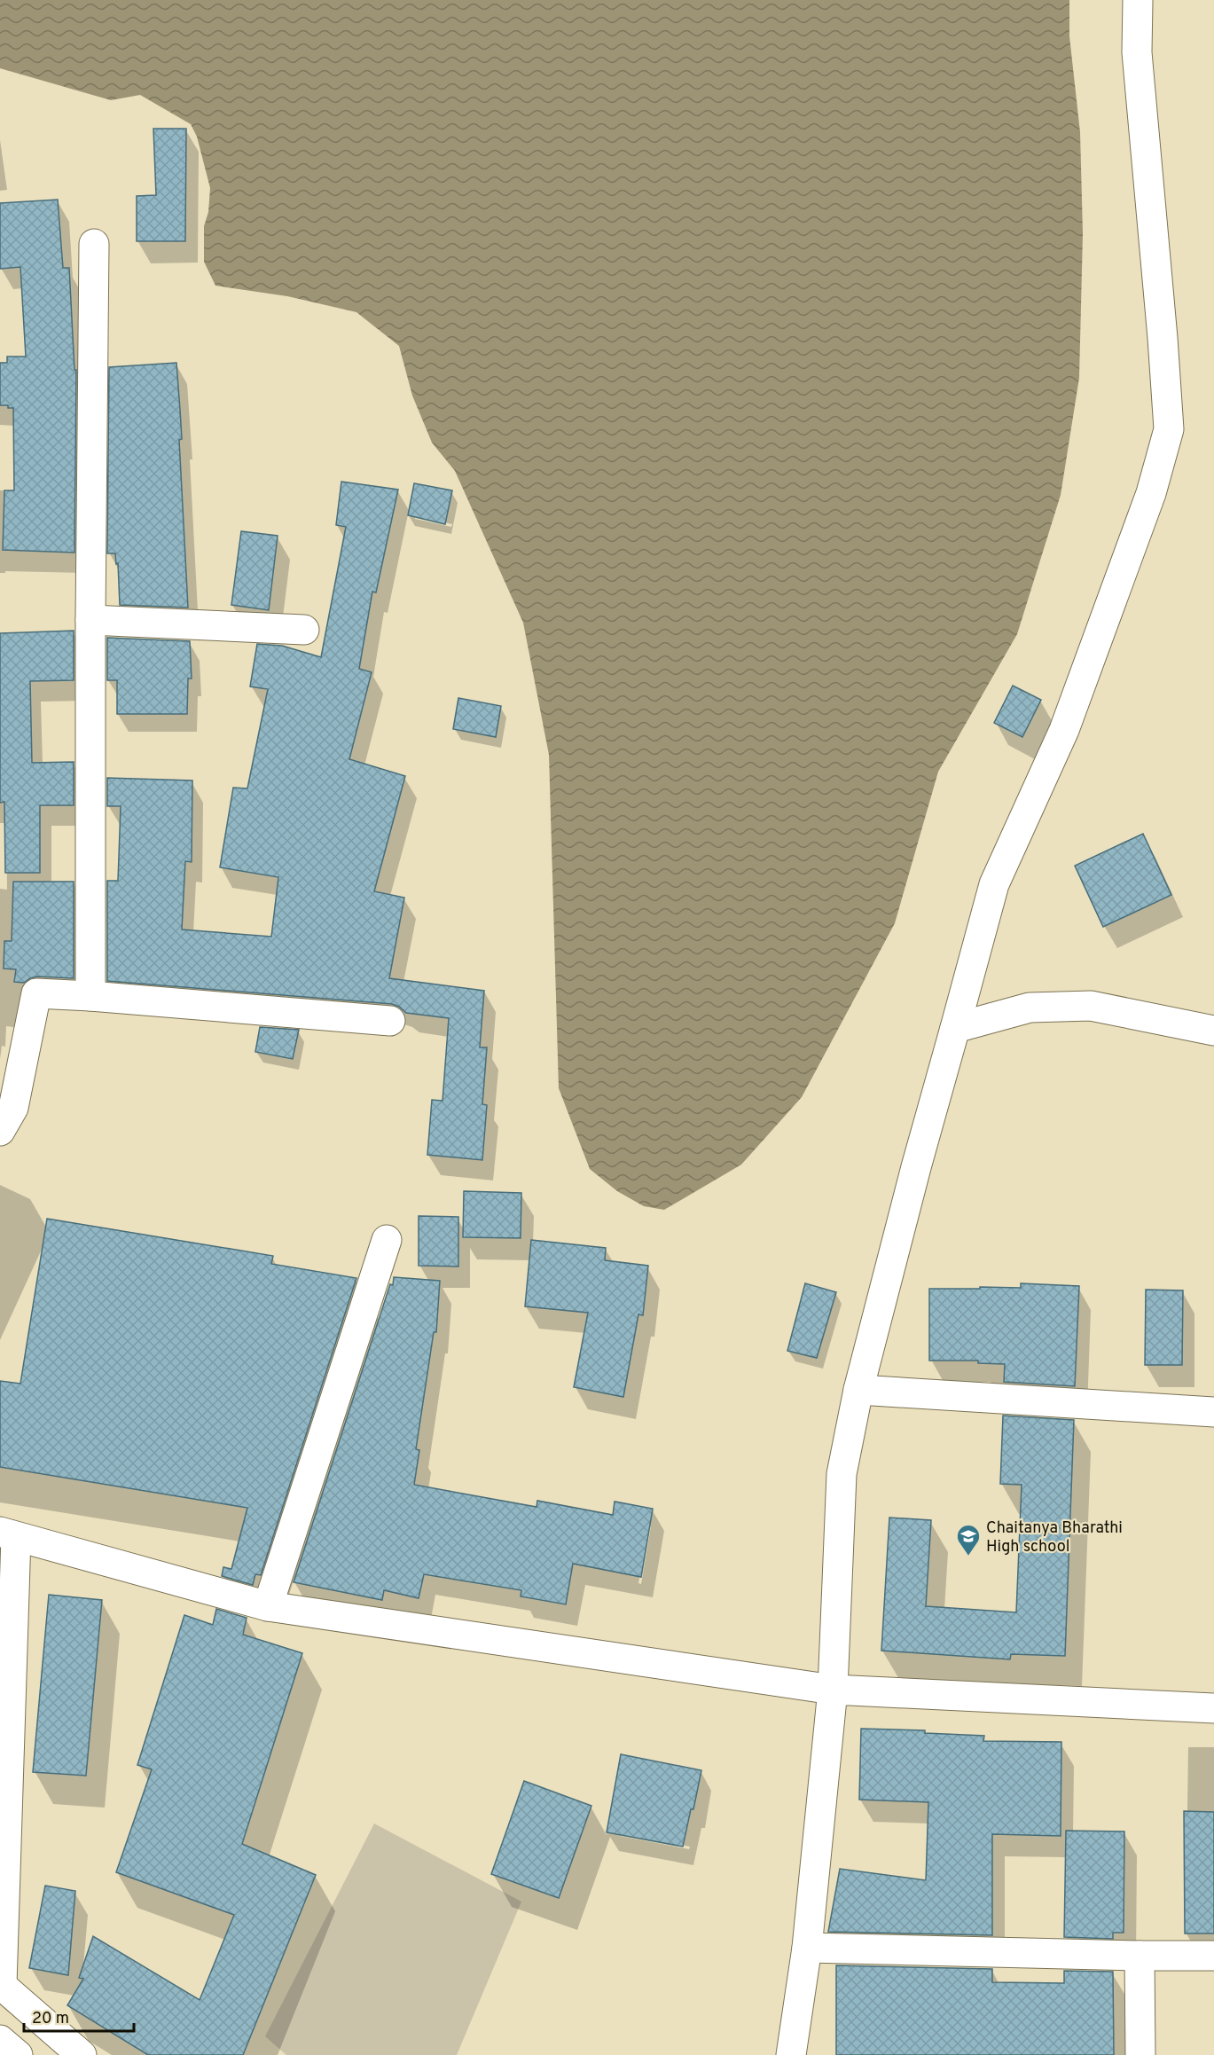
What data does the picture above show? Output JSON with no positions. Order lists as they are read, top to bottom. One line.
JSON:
{"places":{"school or university":["Chaitanya Bharathi High school"]},"scale_bar":"20 m"}
